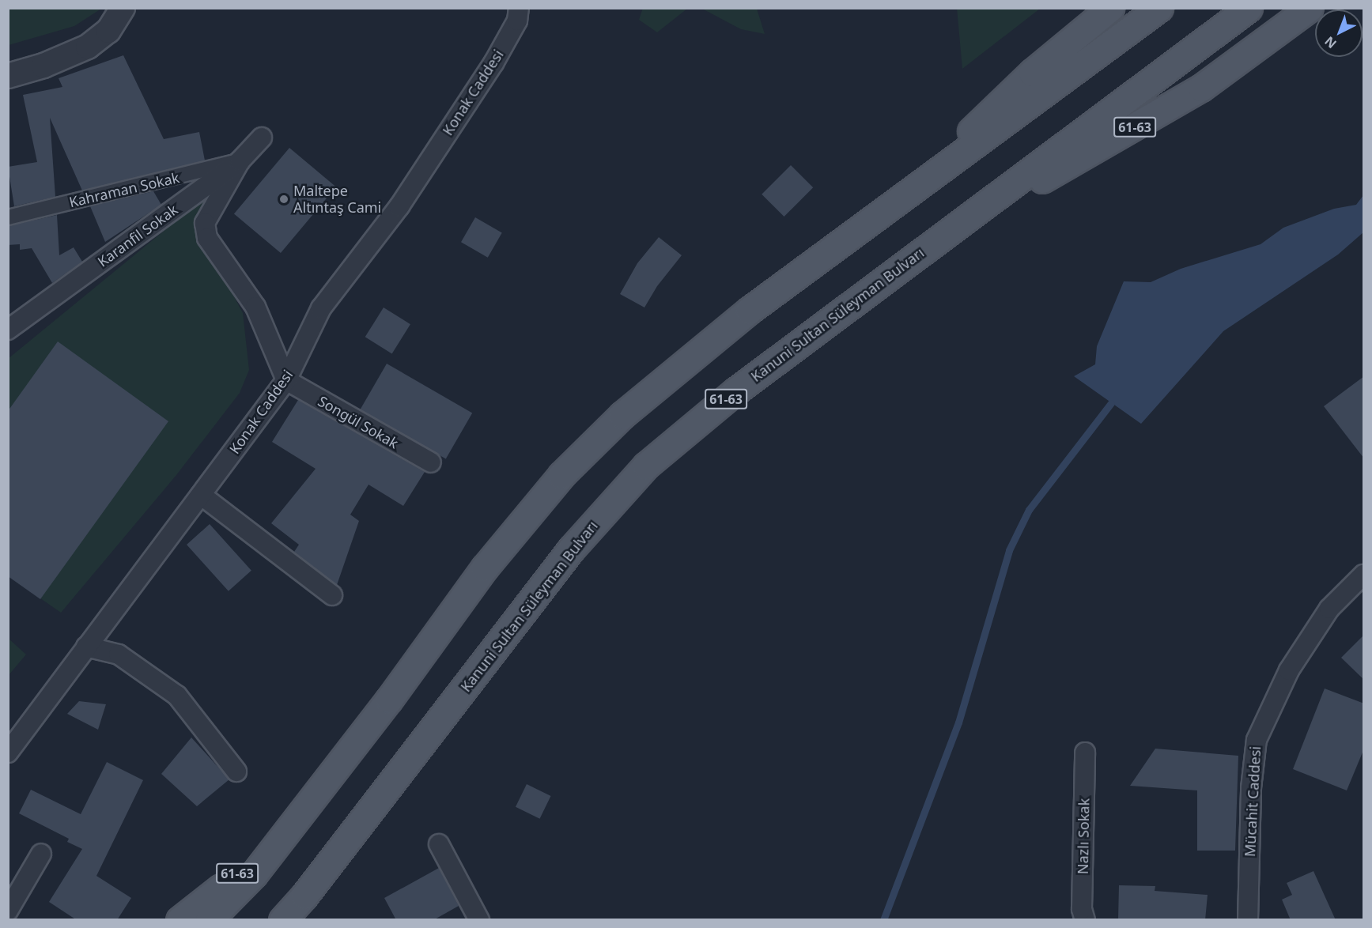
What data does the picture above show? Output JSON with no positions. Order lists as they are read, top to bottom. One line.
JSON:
{"streets":{"main road":["61-63","Kanuni Sultan Süleyman Bulvarı"],"street":["Konak Caddesi","Kahraman Sokak","Karanfil Sokak","Songül Sokak","Mücahit Caddesi","Nazlı Sokak"]},"crossings":[["Konak Caddesi","Songül Sokak"],["61-63","Kanuni Sultan Süleyman Bulvarı"],["Kahraman Sokak","Karanfil Sokak"]],"places":["Maltepe Altıntaş Cami"],"north":"bottom left"}
